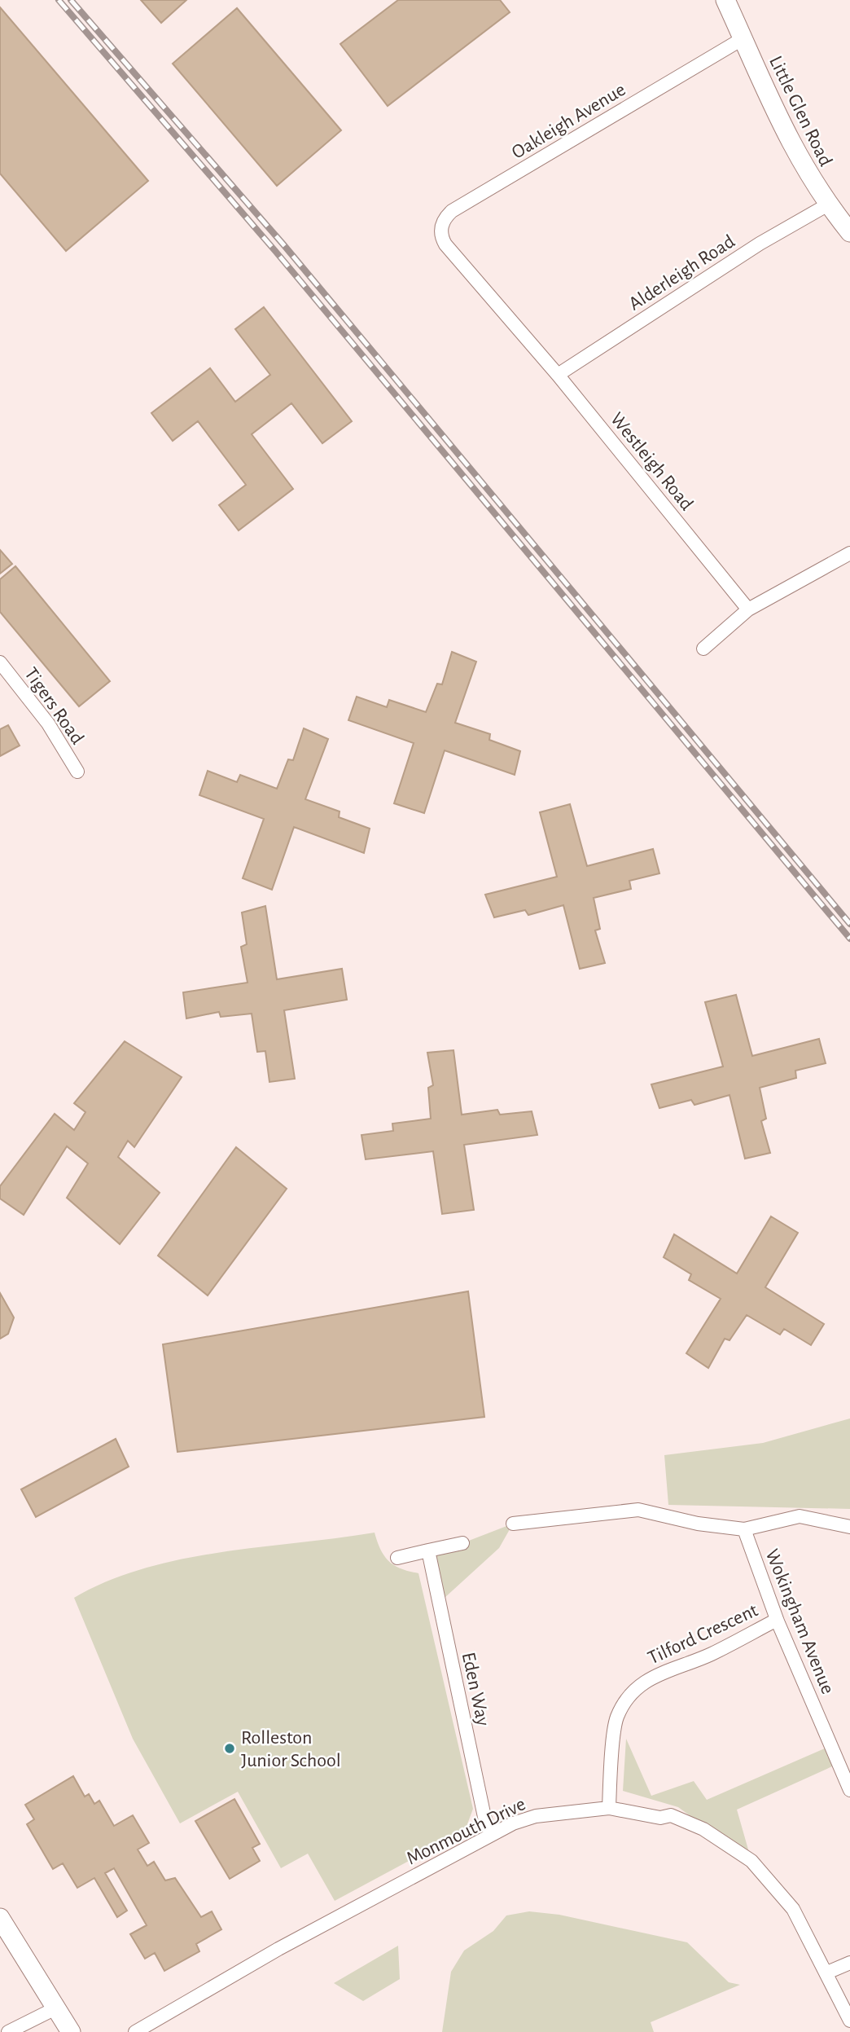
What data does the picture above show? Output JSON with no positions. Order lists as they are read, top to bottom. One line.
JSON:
{"streets":{"main road":["Little Glen Road"],"street":["Oakleigh Avenue","Alderleigh Road","Westleigh Road","Tigers Road","Wokingham Avenue","Tilford Crescent","Eden Way","Monmouth Drive"]},"crossings":[["Little Glen Road","Oakleigh Avenue"],["Little Glen Road","Alderleigh Road"],["Oakleigh Avenue","Westleigh Road"],["Alderleigh Road","Westleigh Road"],["Wokingham Avenue","Tilford Crescent"],["Tilford Crescent","Monmouth Drive"],["Eden Way","Monmouth Drive"]],"places":["Rolleston Junior School"]}
